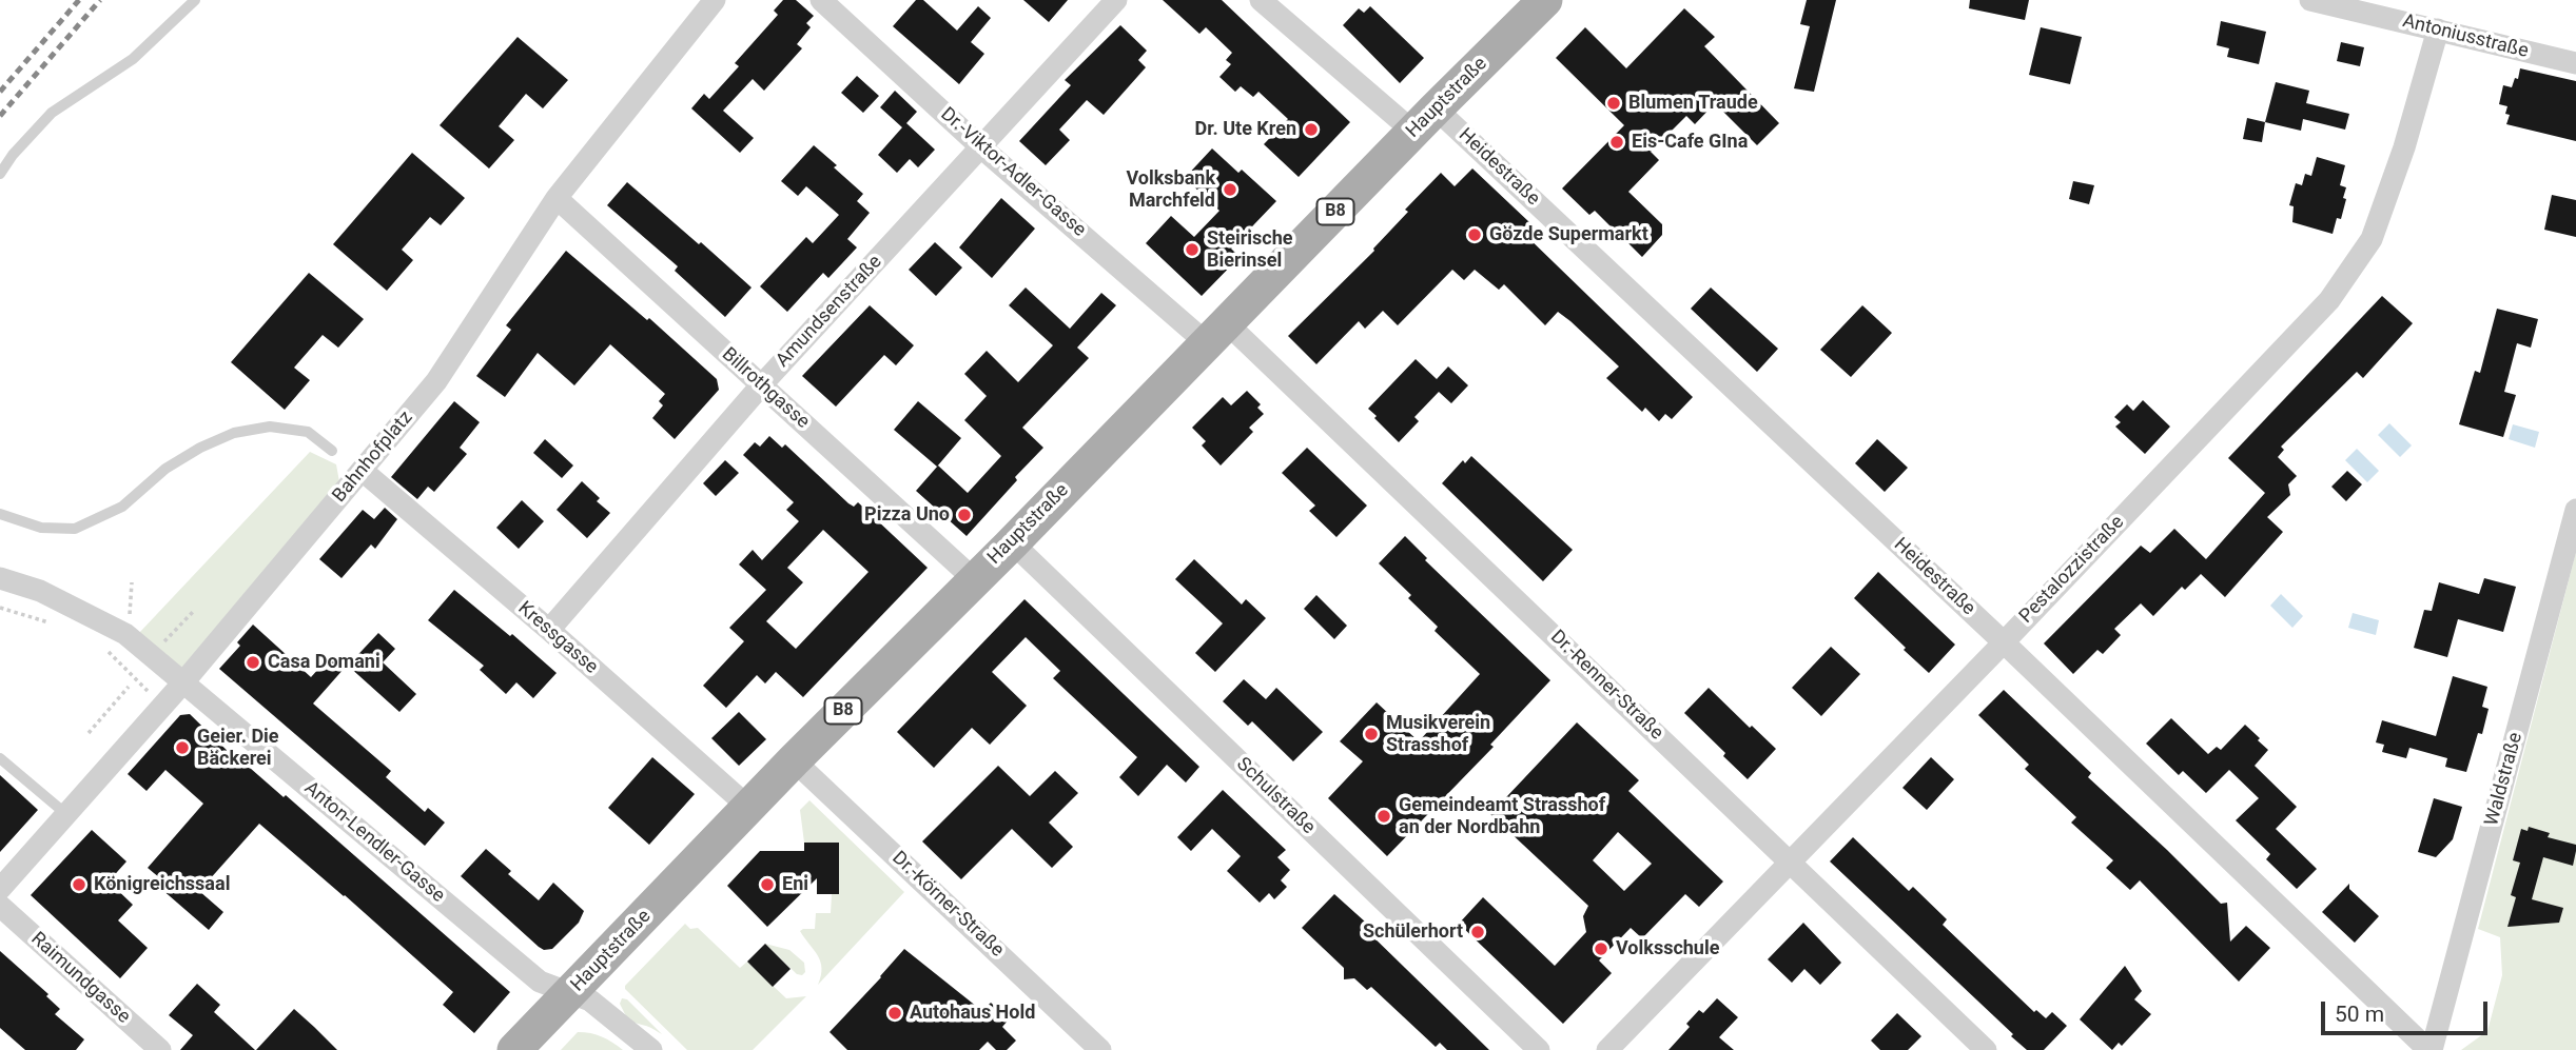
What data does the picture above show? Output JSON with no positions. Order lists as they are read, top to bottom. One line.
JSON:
{"streets":{"main road":["Hauptstraße","B8"],"street":["Antoniusstraße","Heidestraße","Dr.-Viktor-Adler-Gasse","Amundsenstraße","Billrothgasse","Bahnhofplatz","Pestalozzistraße","Kressgasse","Dr.-Renner-Straße","Waldstraße","Schulstraße","Anton-Lendler-Gasse","Dr.-Körner-Straße","Raimundgasse"]},"crossings":[["Antoniusstraße","Pestalozzistraße"],["Hauptstraße","Heidestraße"],["Hauptstraße","Dr.-Viktor-Adler-Gasse"],["Hauptstraße","Billrothgasse"],["Hauptstraße","Kressgasse"],["Hauptstraße","Dr.-Renner-Straße"],["Hauptstraße","Schulstraße"],["Hauptstraße","Anton-Lendler-Gasse"],["Hauptstraße","Dr.-Körner-Straße"],["Heidestraße","Pestalozzistraße"],["Heidestraße","Waldstraße"],["Dr.-Viktor-Adler-Gasse","Amundsenstraße"],["Dr.-Viktor-Adler-Gasse","Dr.-Renner-Straße"],["Amundsenstraße","Billrothgasse"],["Amundsenstraße","Kressgasse"],["Billrothgasse","Bahnhofplatz"],["Bahnhofplatz","Kressgasse"],["Bahnhofplatz","Anton-Lendler-Gasse"],["Pestalozzistraße","Dr.-Renner-Straße"]],"places":["Blumen Traude","Dr. Ute Kren","Eis-Cafe GIna","Volksbank Marchfeld","Gözde Supermarkt","Steirische Bierinsel","Pizza Uno","Casa Domani","Musikverein Strasshof","Geier. Die Bäckerei","Gemeindeamt Strasshof an der Nordbahn","Königreichssaal","Eni","Schülerhort","Volksschule","Autohaus Hold"],"scale_bar":"50 m"}
